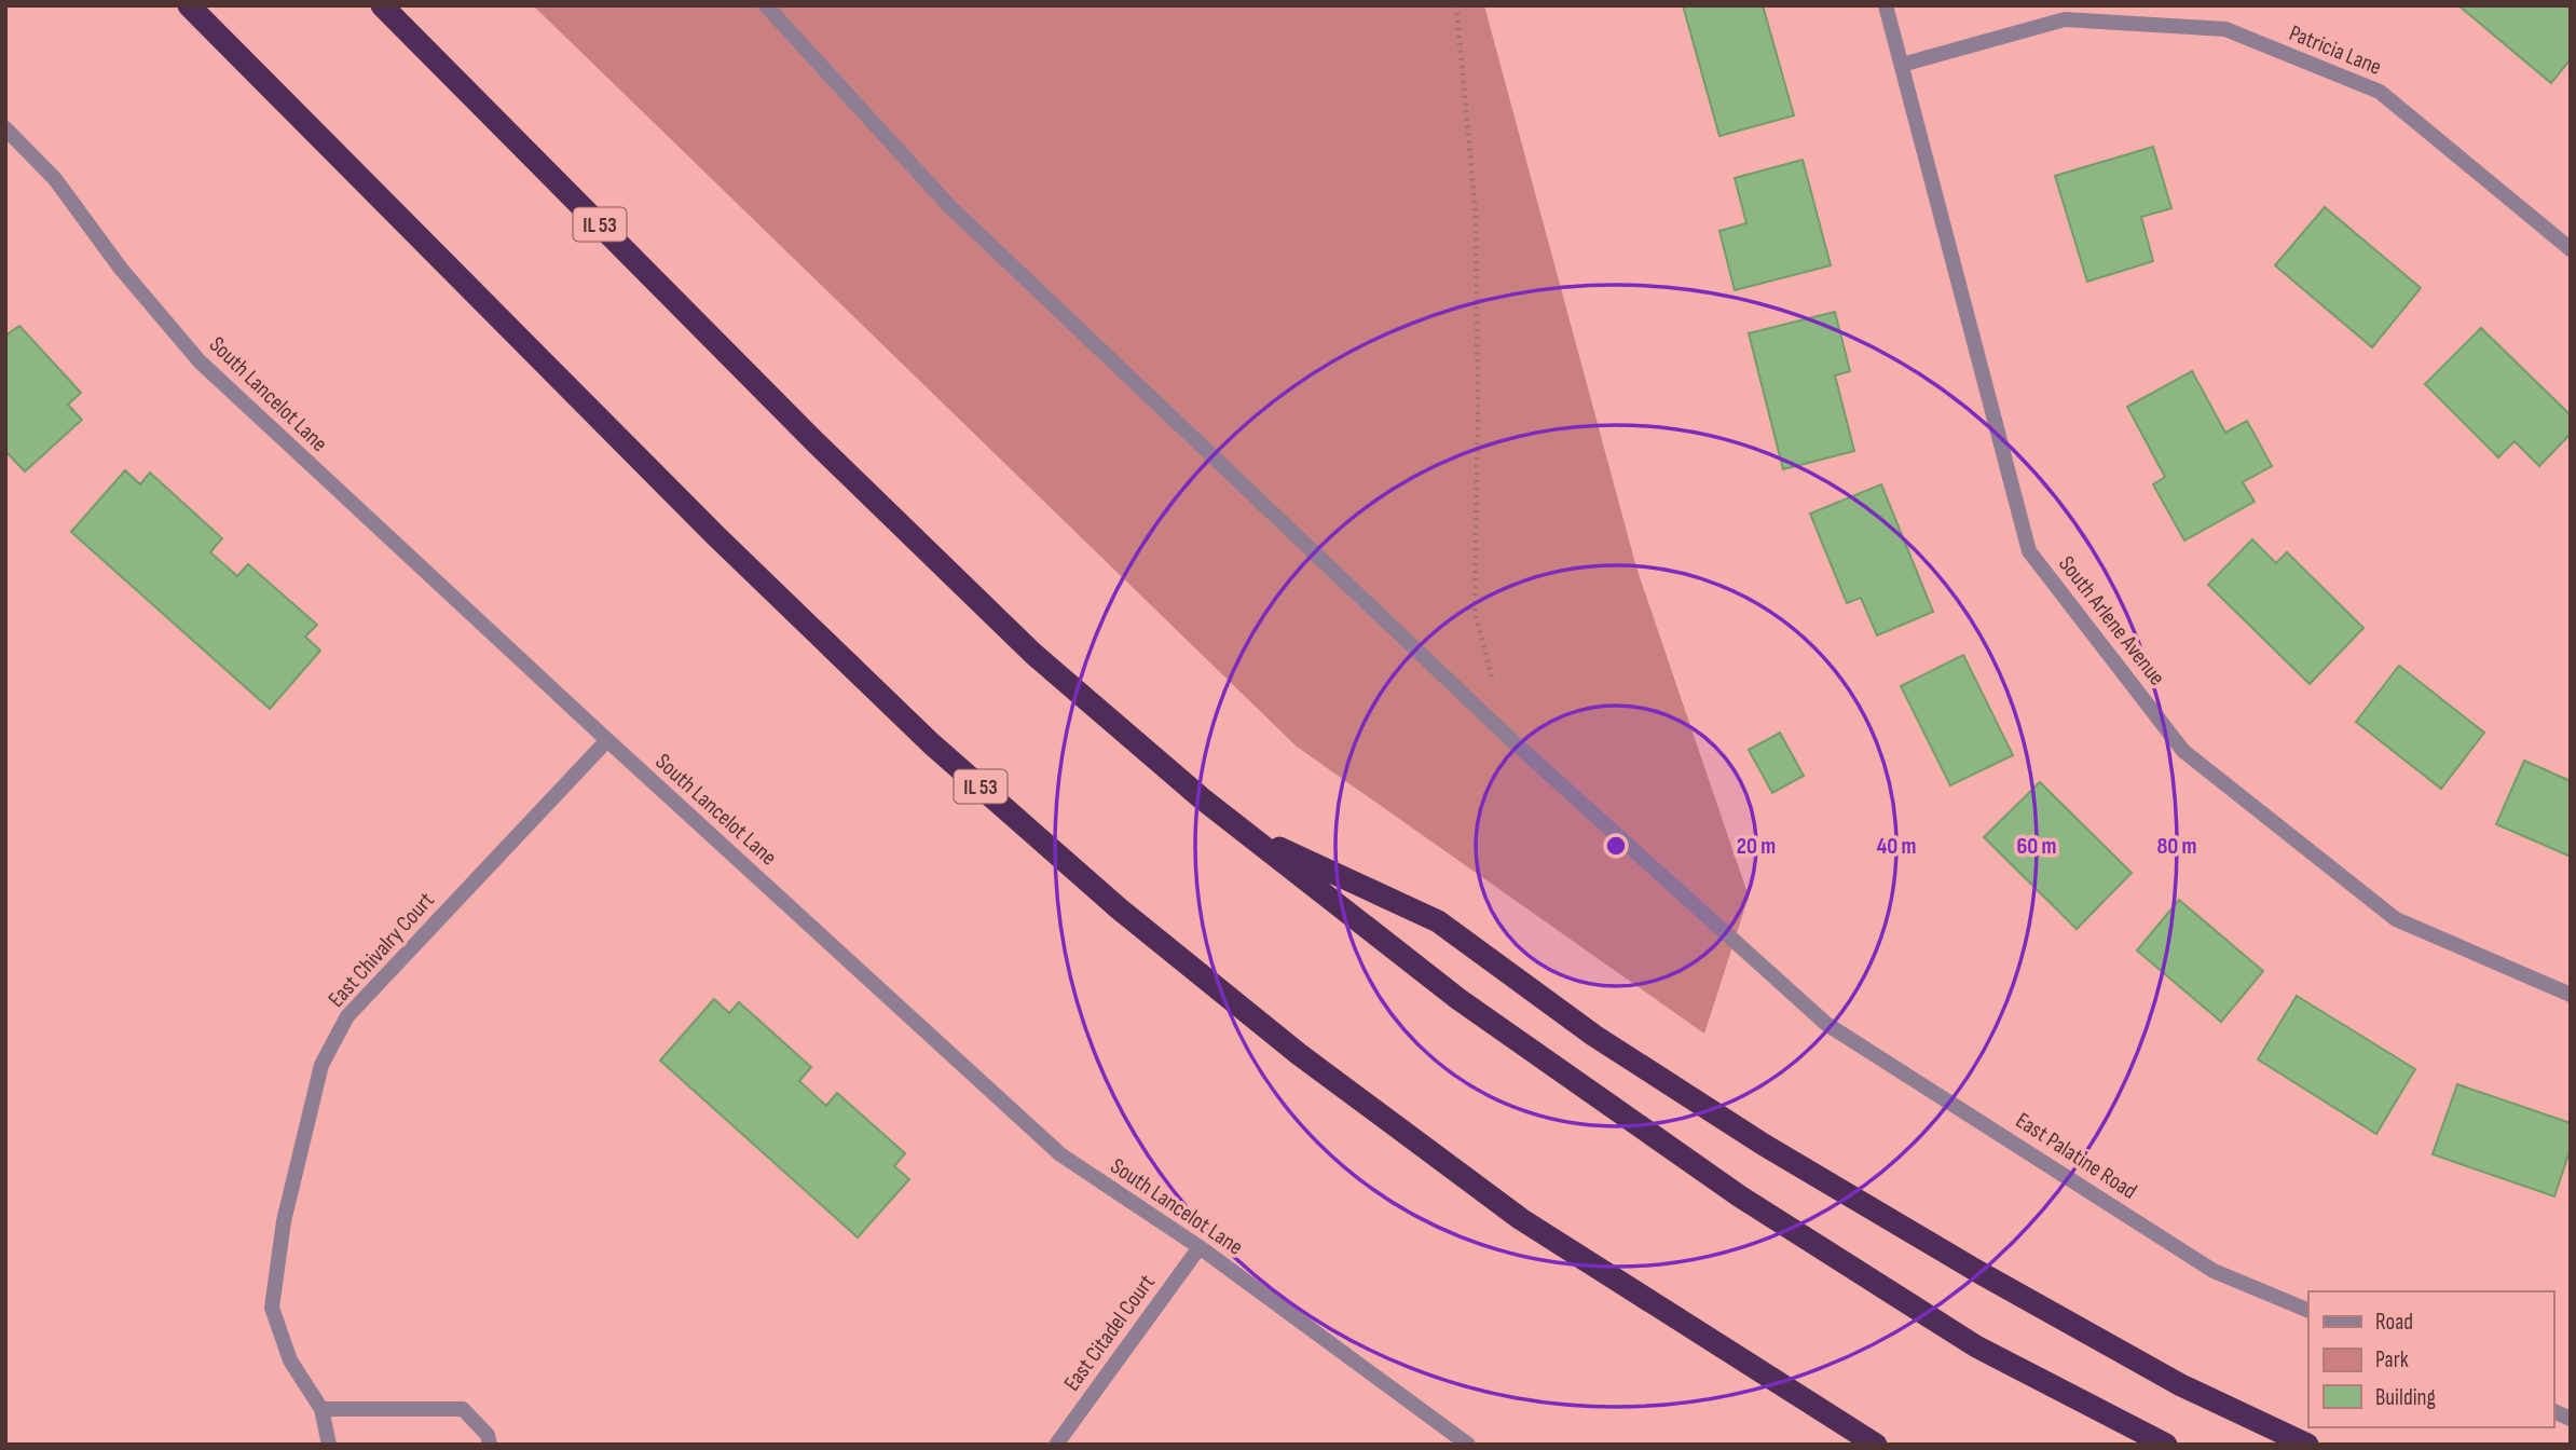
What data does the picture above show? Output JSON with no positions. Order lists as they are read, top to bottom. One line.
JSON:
{"streets":{"highway":["IL 53"],"street":["Patricia Lane","South Lancelot Lane","South Arlene Avenue","East Chivalry Court","East Palatine Road","East Citadel Court"]},"crossings":[["Patricia Lane","South Arlene Avenue"],["South Lancelot Lane","East Chivalry Court"],["South Lancelot Lane","East Citadel Court"]],"legend":["Road","Park","Building"],"rings":["20 m","40 m","60 m","80 m"]}
